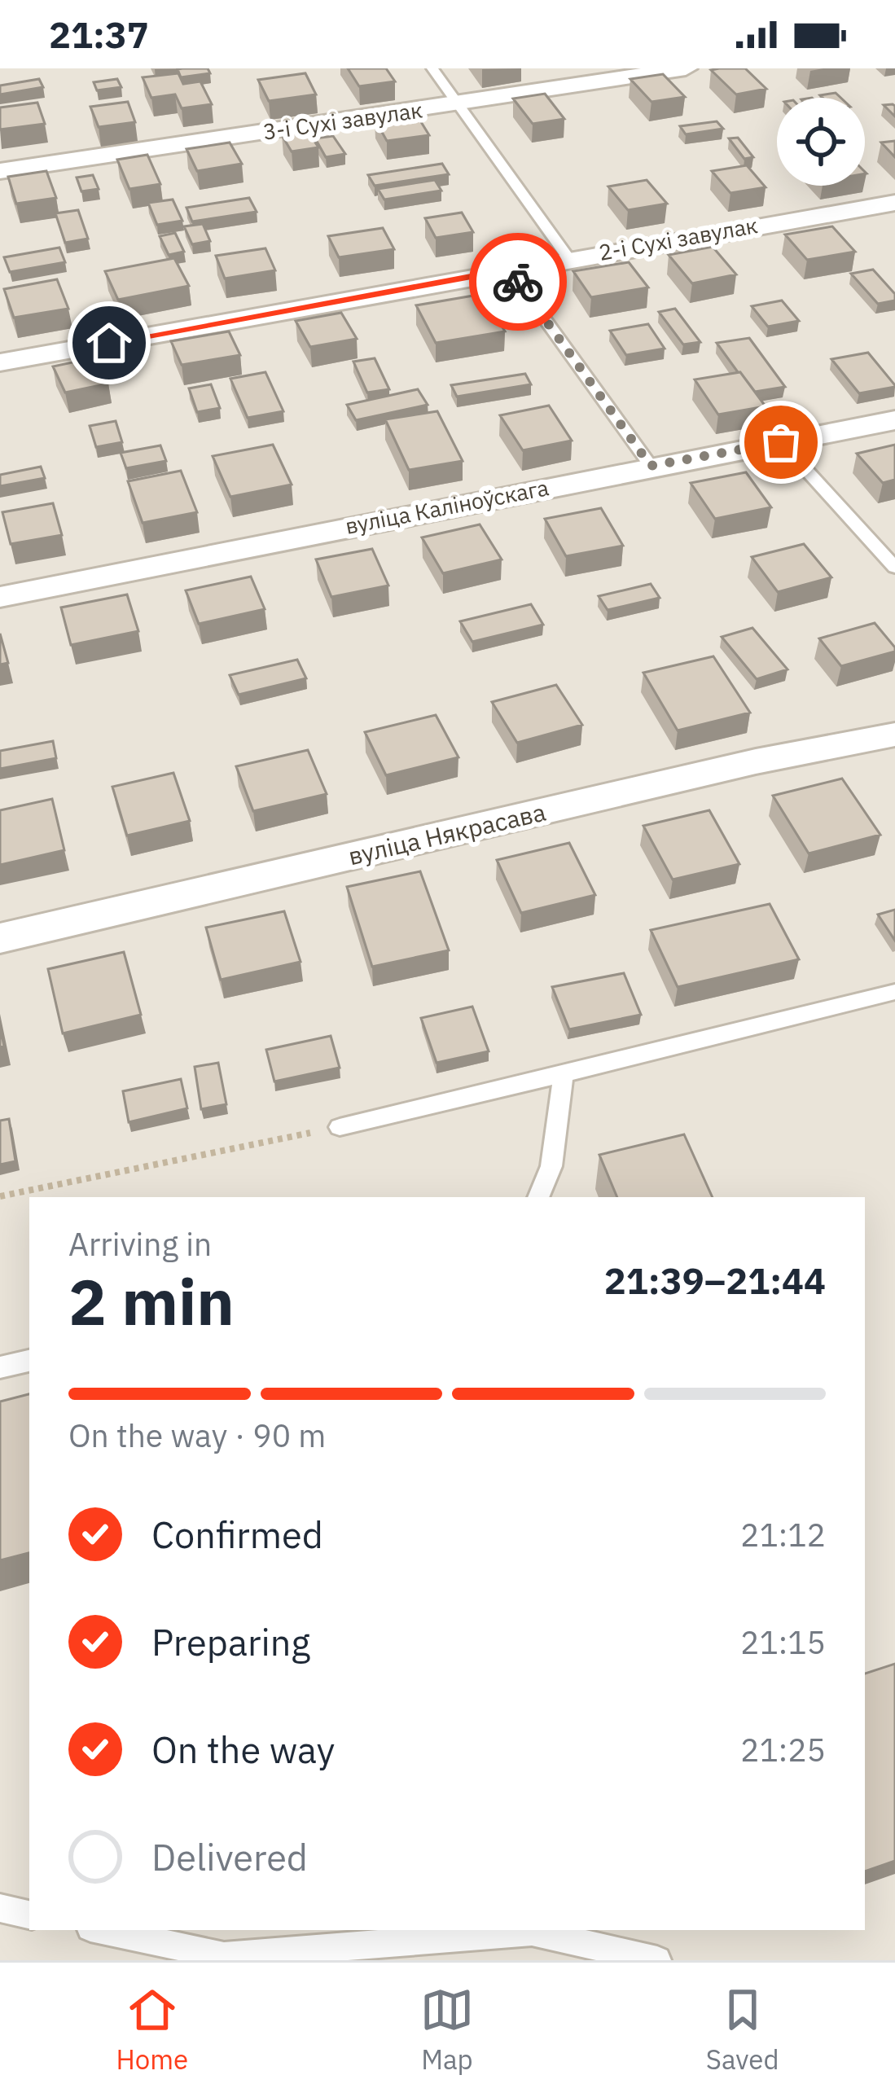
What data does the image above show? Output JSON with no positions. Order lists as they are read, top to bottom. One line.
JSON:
{"streets":{"street":["3-і Сухі завулак","2-і Сухі завулак","вуліца Каліноўскага","вуліца Някрасава"]},"page":{"status":"21:37","heading":["2 min","Arriving in","21:39–21:44"],"bar":"On the way · 90 m","list":[["Confirmed","21:12"],["Preparing","21:15"],["On the way","21:25"],"Delivered"],"tabs":["Home","Map","Saved"]}}
